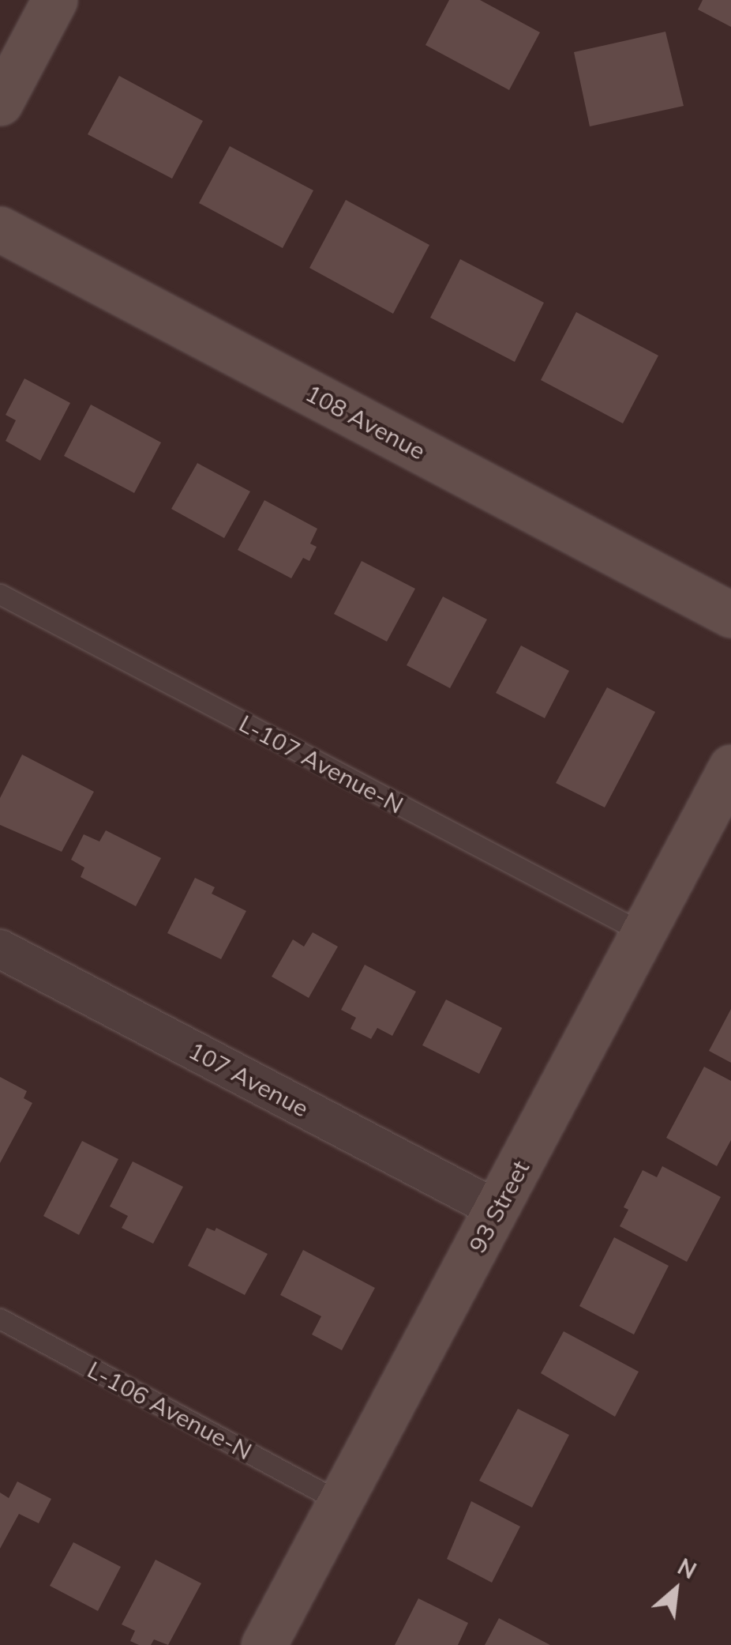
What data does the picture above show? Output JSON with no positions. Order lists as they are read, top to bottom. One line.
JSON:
{"streets":{"street":["108 Avenue","107 Avenue","93 Street"],"lane":["L-107 Avenue-N","L-106 Avenue-N"]},"crossings":[["L-107 Avenue-N","93 Street"],["107 Avenue","93 Street"],["93 Street","L-106 Avenue-N"]],"north":"top right"}
